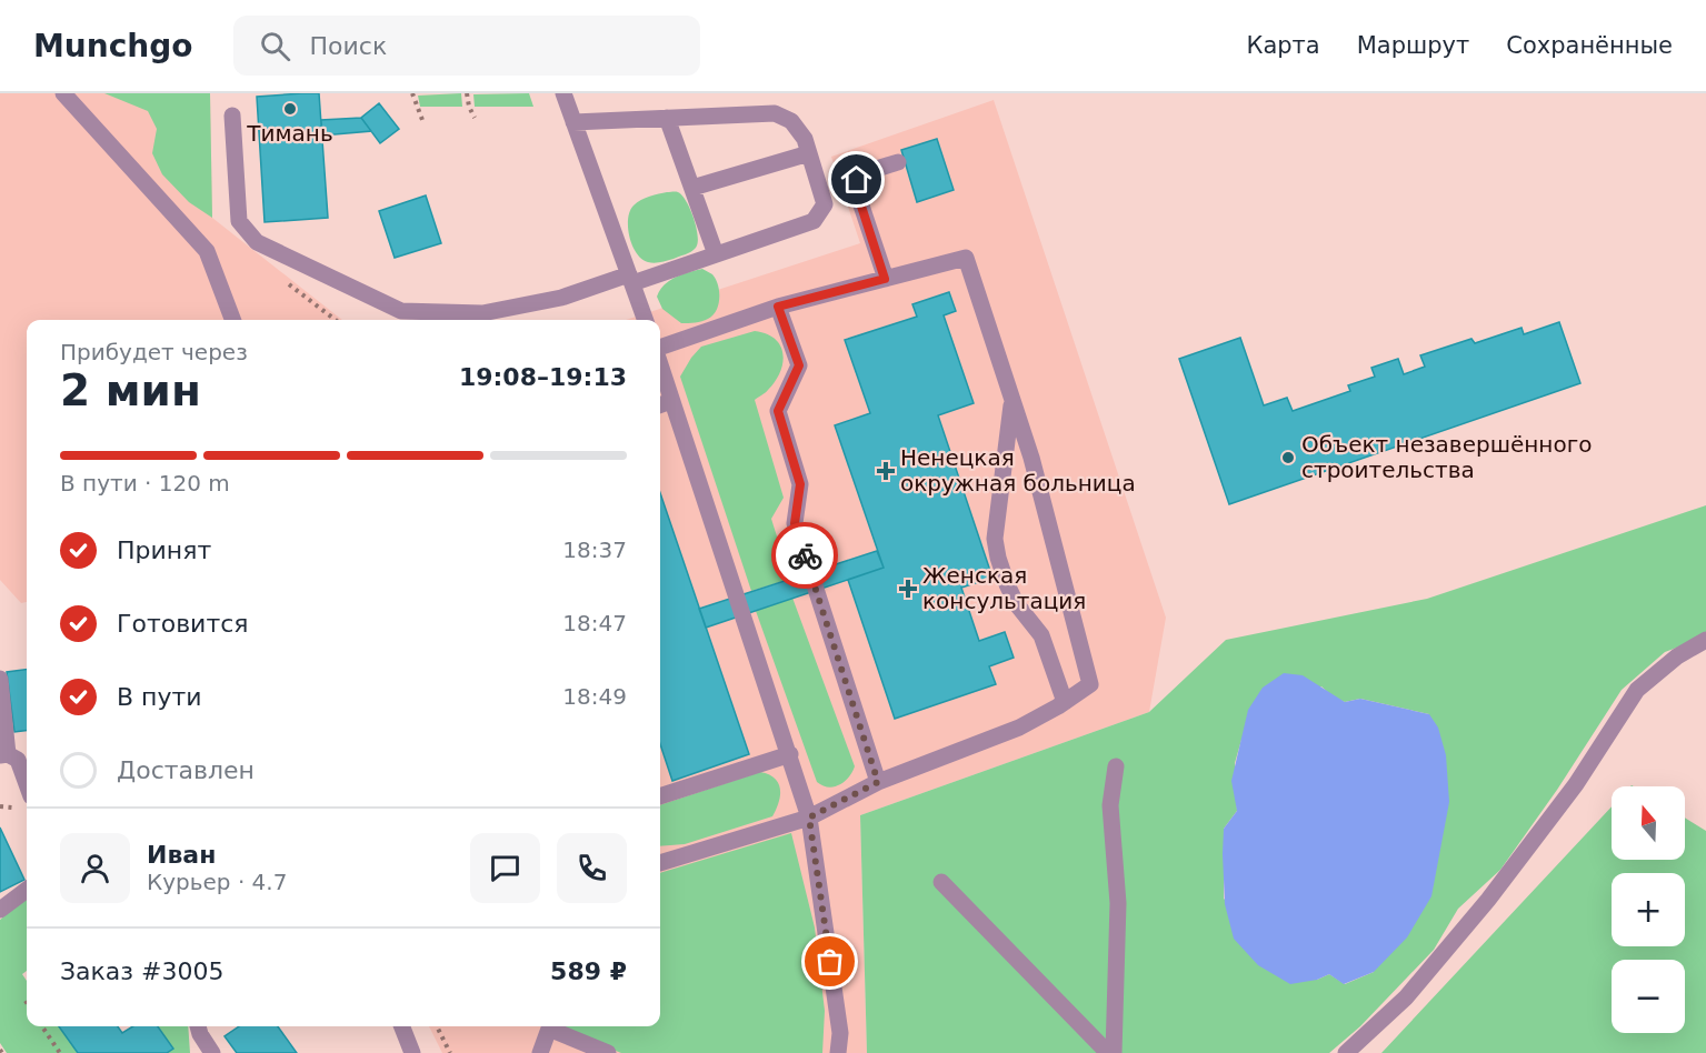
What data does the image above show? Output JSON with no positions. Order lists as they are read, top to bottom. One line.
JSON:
{"places":{"other":["Тимань","Объект незавершённого строительства"],"health":["Ненецкая окружная больница","Женская консультация"]},"north":"top","page":{"header":"Munchgo","search":"Поиск","nav":["Карта","Маршрут","Сохранённые"],"heading":["2 мин","Прибудет через","19:08–19:13"],"panel":["Иван","Курьер · 4.7","Заказ #3005","589 ₽"],"bar":"В пути · 120 m","list":[["Принят","18:37"],["Готовится","18:47"],["В пути","18:49"],"Доставлен"],"map_buttons":["+","−"]}}
